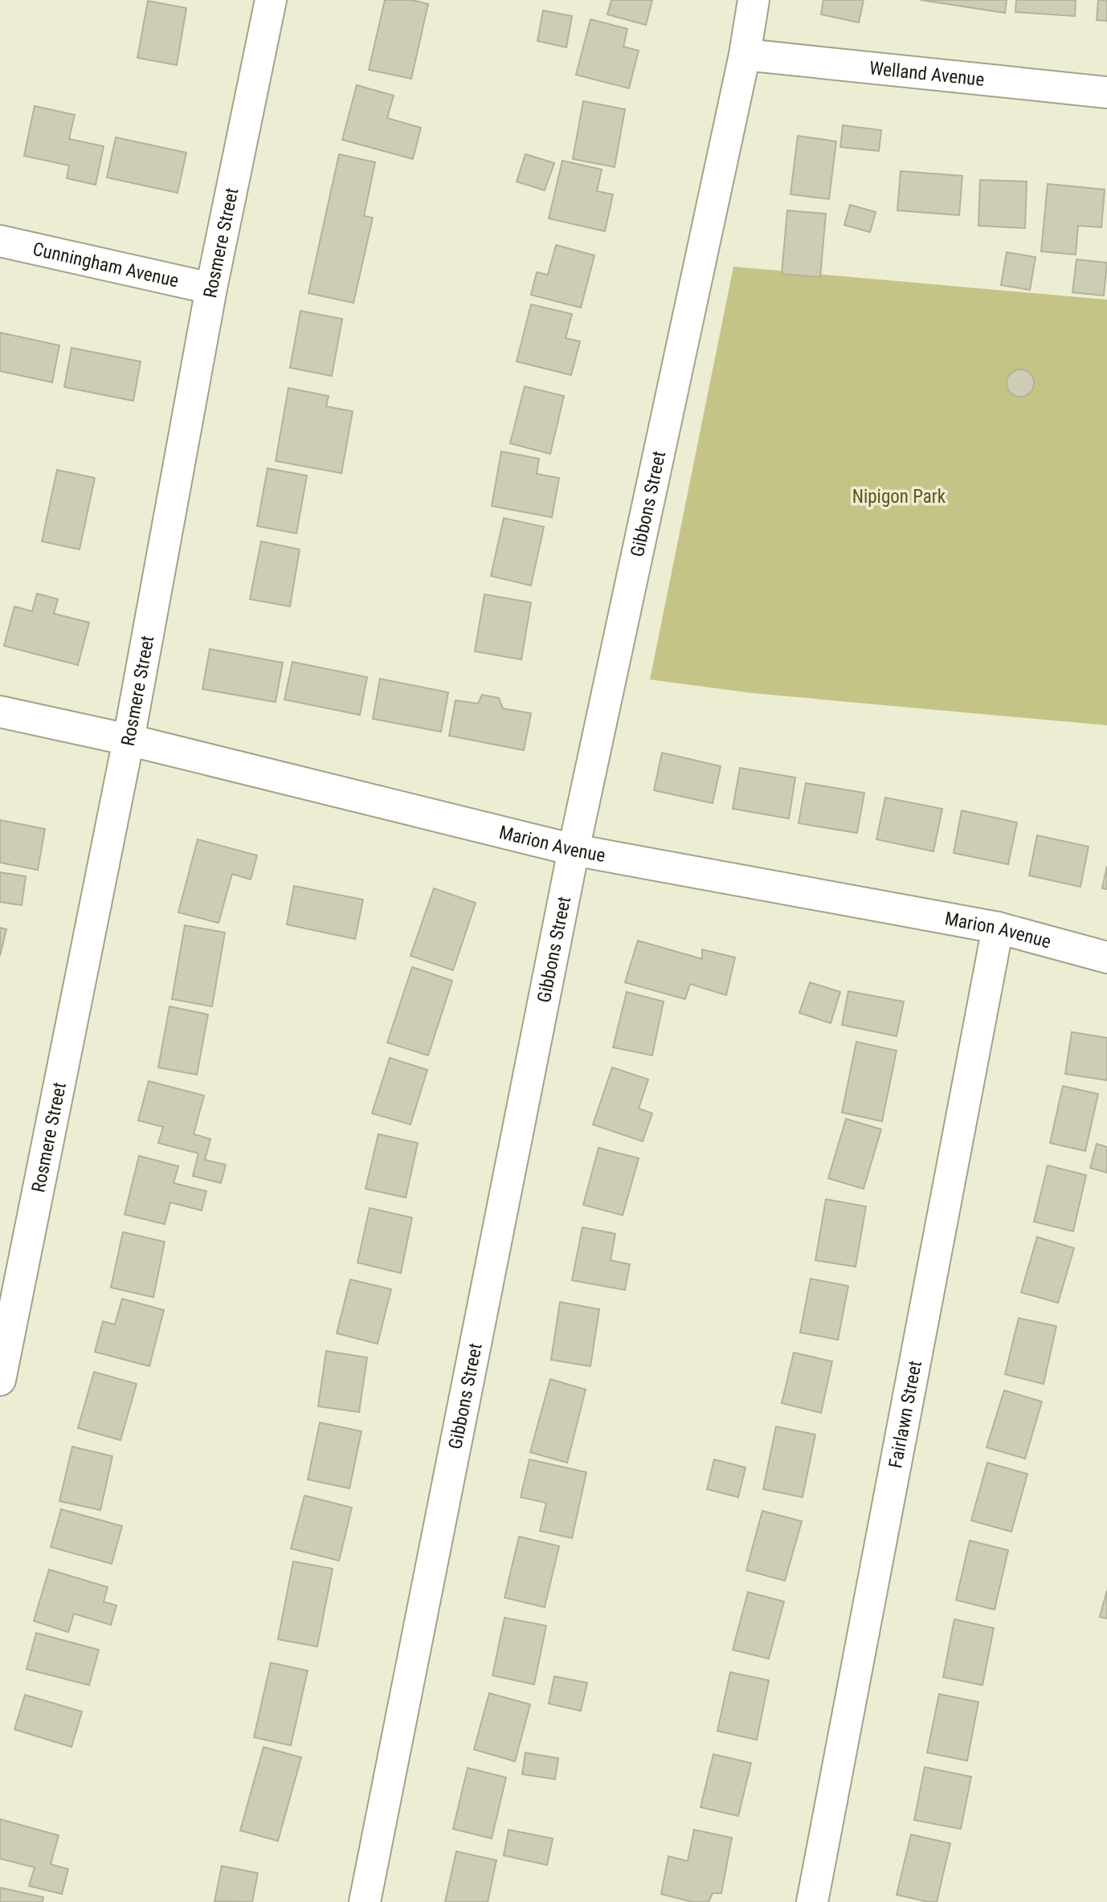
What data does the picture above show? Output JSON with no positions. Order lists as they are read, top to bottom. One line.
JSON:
{"streets":{"street":["Welland Avenue","Rosmere Street","Cunningham Avenue","Gibbons Street","Marion Avenue","Fairlawn Street"]},"crossings":[["Welland Avenue","Gibbons Street"],["Rosmere Street","Cunningham Avenue"],["Rosmere Street","Marion Avenue"],["Gibbons Street","Marion Avenue"],["Marion Avenue","Fairlawn Street"]],"parks":["Nipigon Park"]}
